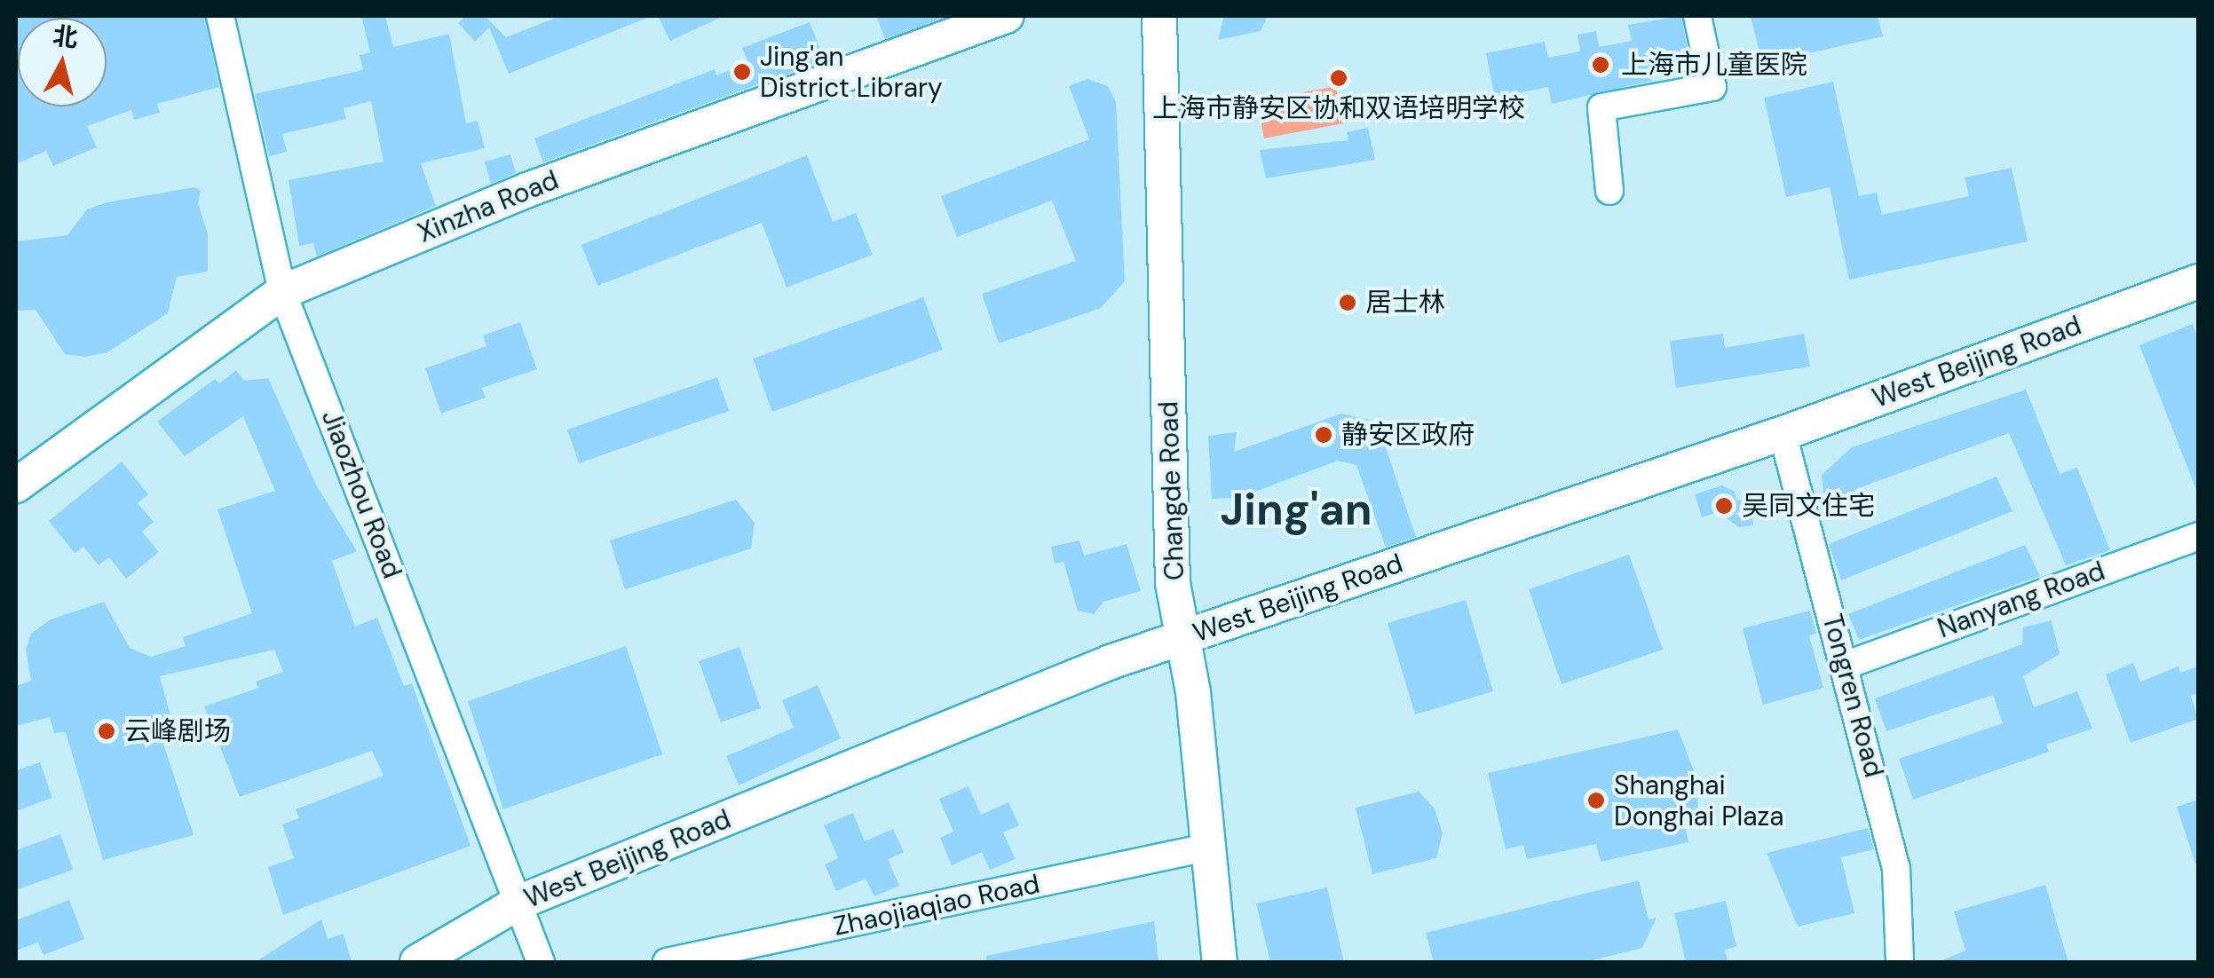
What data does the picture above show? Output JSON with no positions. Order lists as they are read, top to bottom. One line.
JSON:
{"streets":{"main road":["Xinzha Road","West Beijing Road","Changde Road"],"street":["Jiaozhou Road","Nanyang Road","Tongren Road","Zhaojiaqiao Road"]},"crossings":[["Xinzha Road","Jiaozhou Road"],["West Beijing Road","Changde Road"],["West Beijing Road","Jiaozhou Road"],["West Beijing Road","Tongren Road"],["Changde Road","Zhaojiaqiao Road"],["Nanyang Road","Tongren Road"]],"districts":["Jing'an"],"places":["上海市儿童医院","Jing'an District Library","上海市静安区协和双语培明学校","居士林","静安区政府","吴同文住宅","云峰剧场","Shanghai Donghai Plaza"],"north":"top"}
